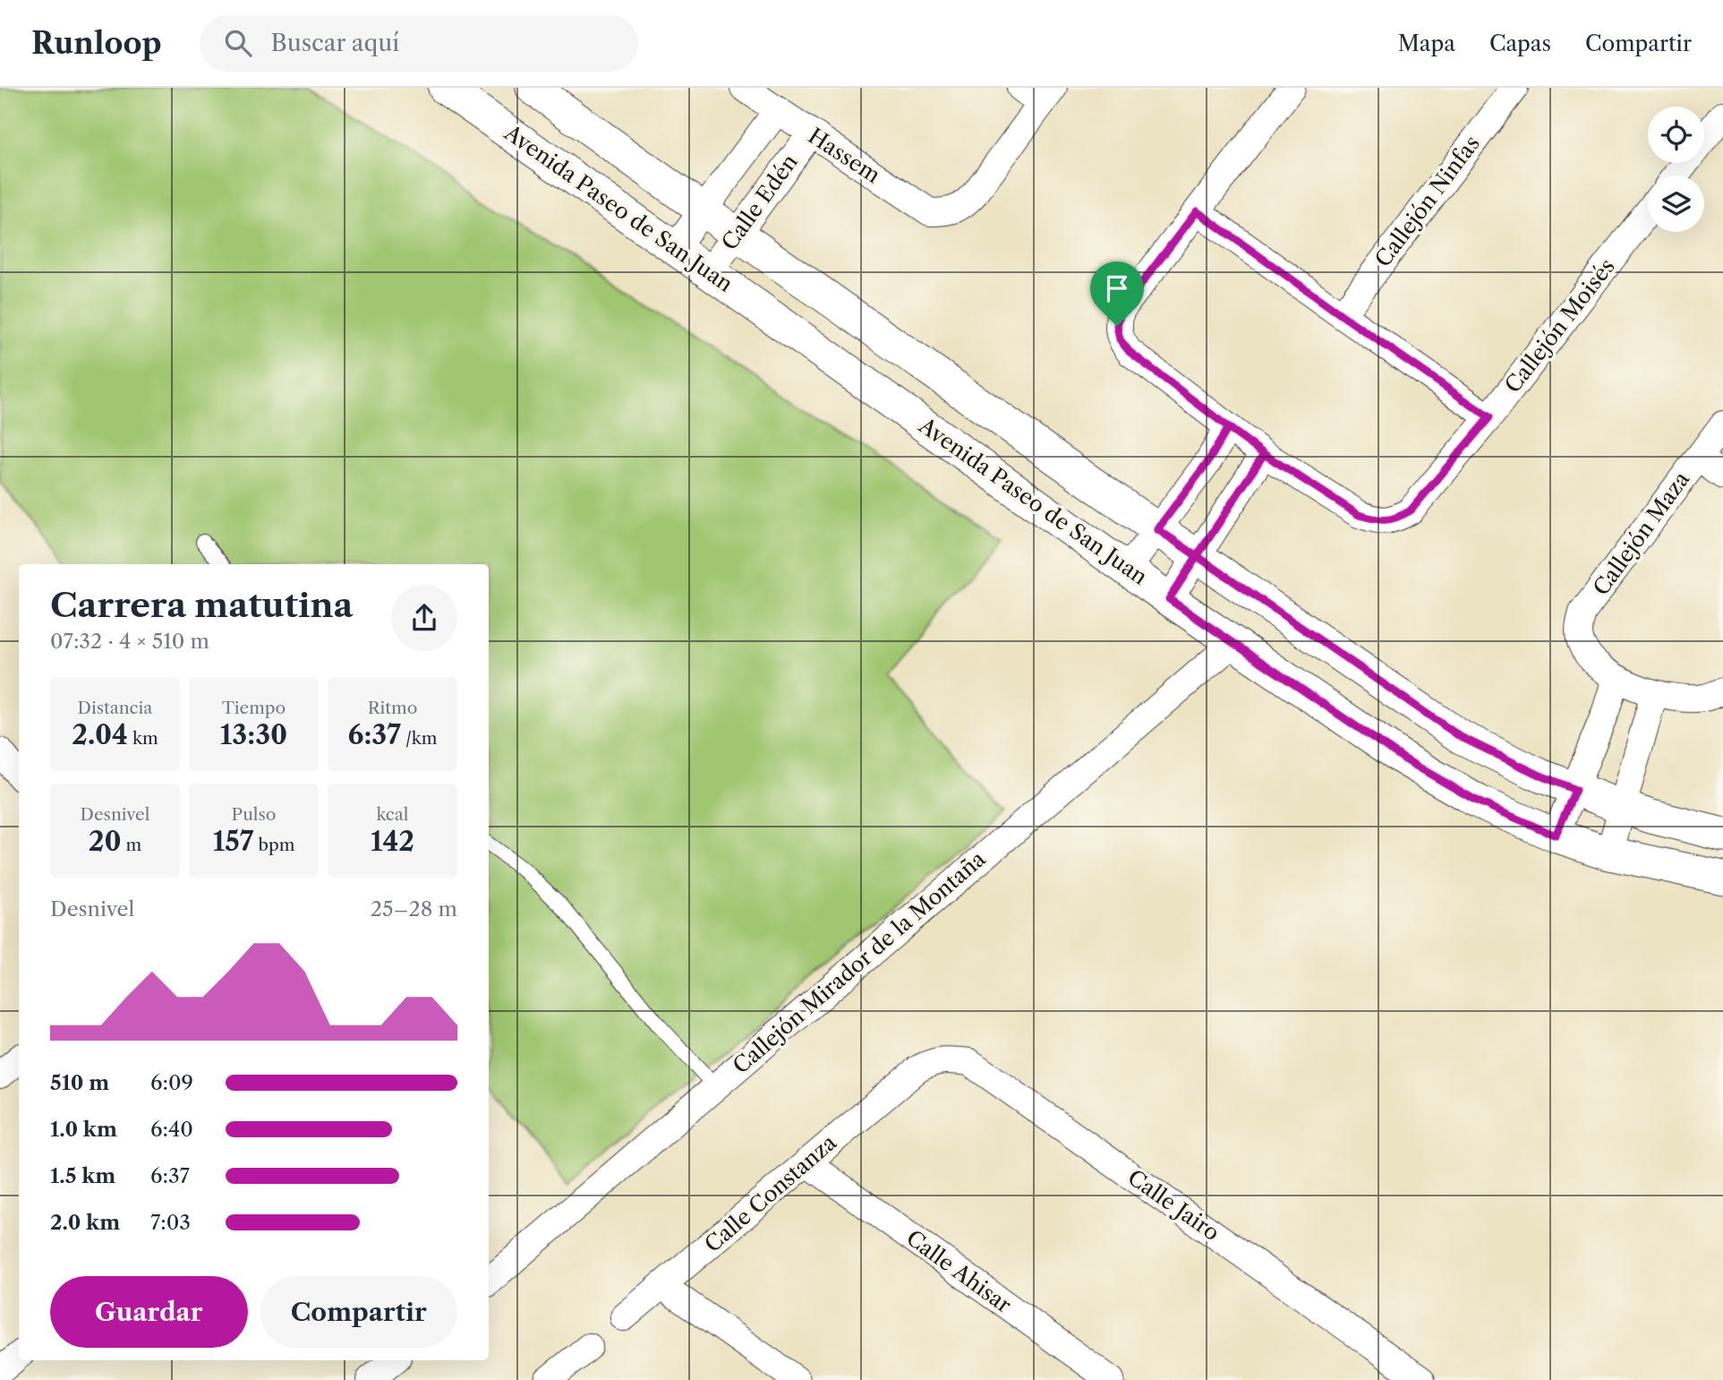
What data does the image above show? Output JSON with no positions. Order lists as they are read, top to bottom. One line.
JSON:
{"streets":{"street":["Hassem","Callejón Ninfas","Calle Edén","Avenida Paseo de San Juan","Callejón Moisés","Callejón Maza","Callejón Mirador de la Montaña","Calle Constanza","Calle Jairo","Calle Ahisar"]},"crossings":[["Hassem","Calle Edén"],["Calle Edén","Avenida Paseo de San Juan"],["Avenida Paseo de San Juan","Callejón Mirador de la Montaña"],["Calle Constanza","Calle Jairo"],["Calle Constanza","Calle Ahisar"]],"page":{"header":"Runloop","search":"Buscar aquí","nav":["Mapa","Capas","Compartir"],"heading":["Carrera matutina","07:32 · 4 × 510 m"],"stats":[["Distancia","2.04 km"],["Tiempo","13:30"],["Ritmo","6:37 /km"],["Desnivel","20 m"],["Pulso","157 bpm"],["kcal","142"]],"chart":["Desnivel","25–28 m"],"list":[{"name":"510 m","note":"6:09"},{"name":"1.0 km","note":"6:40"},{"name":"1.5 km","note":"6:37"},{"name":"2.0 km","note":"7:03"}],"buttons":["Guardar","Compartir"]}}
